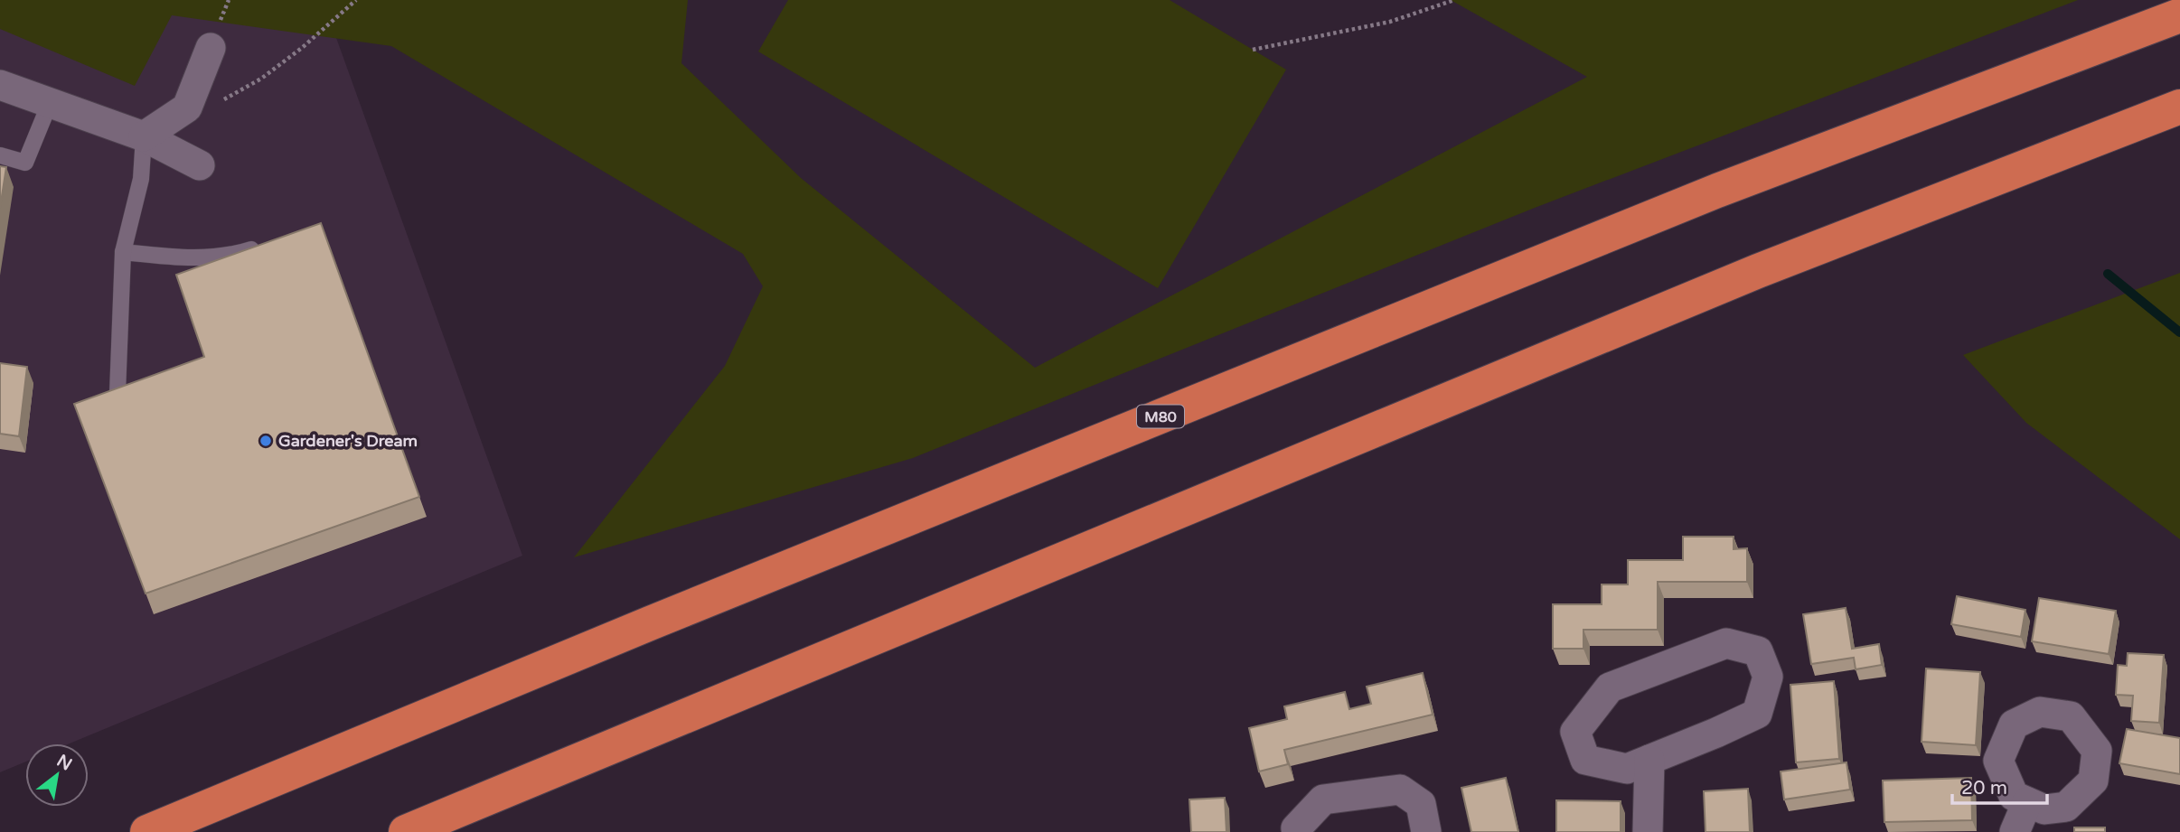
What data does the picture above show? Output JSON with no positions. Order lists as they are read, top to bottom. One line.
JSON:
{"streets":{"highway":["M80"]},"places":["Gardener's Dream"],"scale_bar":"20 m","north":"top right"}
